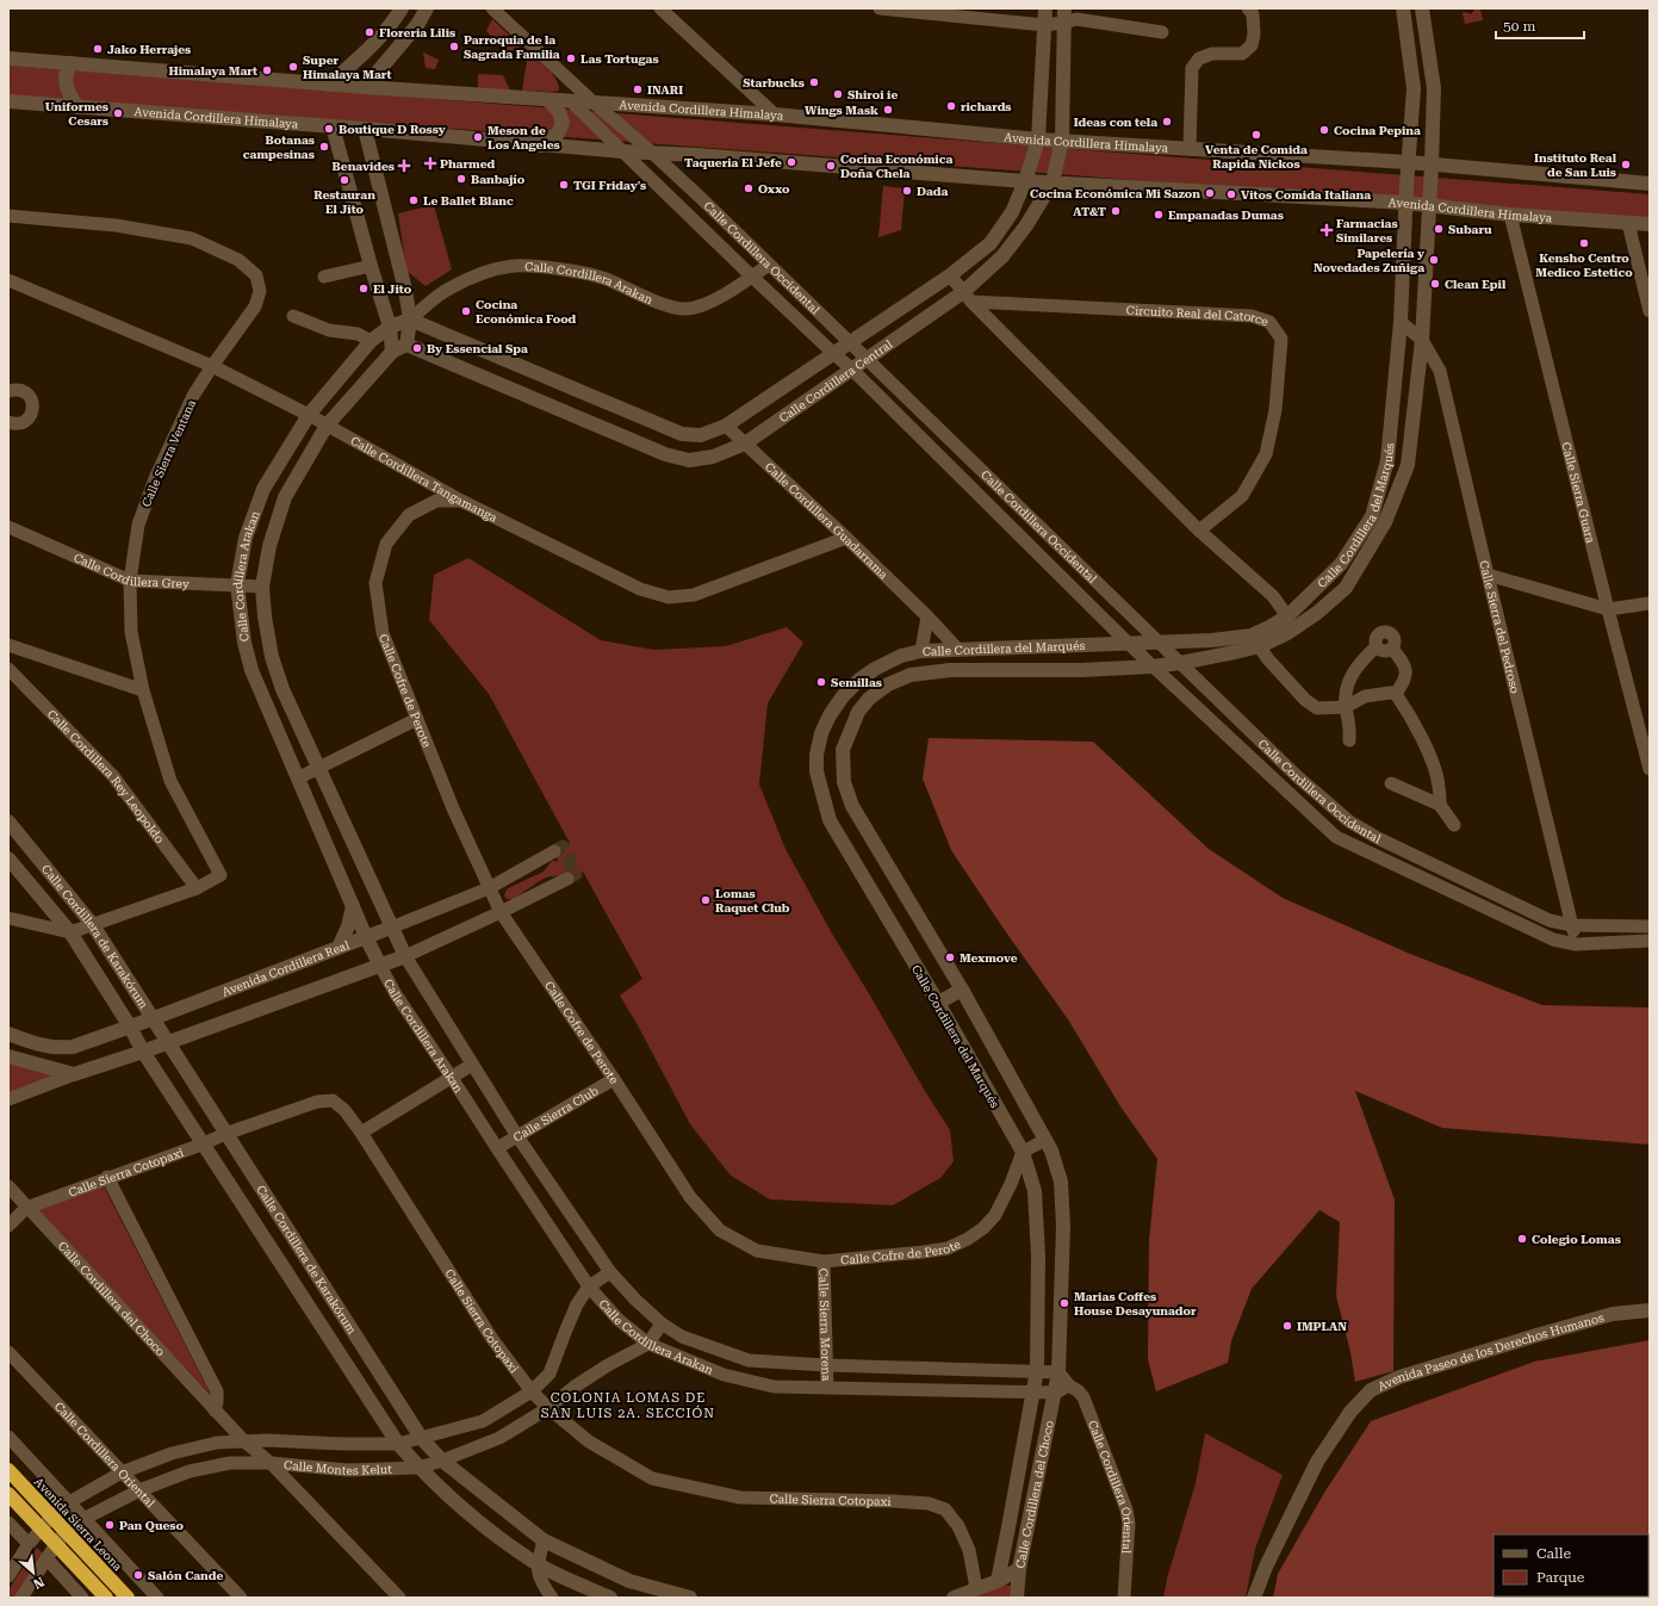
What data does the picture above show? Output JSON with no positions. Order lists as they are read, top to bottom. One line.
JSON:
{"streets":{"highway":["Avenida Sierra Leona"],"street":["Avenida Cordillera Himalaya","Calle Cordillera Occidental","Calle Cordillera Arakan","Circuito Real del Catorce","Calle Cordillera Central","Calle Sierra Ventana","Calle Cordillera Tangamanga","Calle Sierra Guara","Calle Cordillera del Marqués","Calle Cordillera Guadarrama","Calle Cordillera Grey","Calle Sierra del Pedroso","Calle Cofre de Perote","Calle Cordillera Rey Leopoldo","Calle Cordillera de Karakórum","Avenida Cordillera Real","Calle Sierra Club","Calle Sierra Cotopaxi","Calle Cordillera del Choco","Calle Sierra Morena","Avenida Paseo de los Derechos Humanos","Calle Cordillera Oriental","Calle Montes Kelut"]},"crossings":[["Avenida Cordillera Himalaya","Calle Cordillera Occidental"],["Avenida Cordillera Himalaya","Calle Cordillera Central"],["Avenida Cordillera Himalaya","Calle Sierra Guara"],["Avenida Cordillera Himalaya","Calle Cordillera del Marqués"],["Calle Cordillera Occidental","Calle Cordillera Arakan"],["Calle Cordillera Occidental","Calle Cordillera Central"],["Calle Cordillera Occidental","Calle Cordillera del Marqués"],["Calle Cordillera Occidental","Calle Sierra del Pedroso"],["Calle Cordillera Arakan","Calle Cordillera Central"],["Calle Cordillera Arakan","Calle Cordillera Tangamanga"],["Calle Cordillera Arakan","Calle Cordillera del Marqués"],["Calle Cordillera Arakan","Calle Cordillera Grey"],["Calle Cordillera Arakan","Avenida Cordillera Real"],["Calle Cordillera Arakan","Calle Sierra Club"],["Calle Cordillera Arakan","Calle Cordillera del Choco"],["Calle Cordillera Arakan","Calle Sierra Morena"],["Calle Cordillera Arakan","Calle Cordillera Oriental"],["Calle Cordillera Arakan","Calle Montes Kelut"],["Circuito Real del Catorce","Calle Cordillera Central"],["Calle Cordillera Central","Calle Cordillera Guadarrama"],["Calle Sierra Ventana","Calle Cordillera Tangamanga"],["Calle Sierra Ventana","Calle Cordillera Grey"],["Calle Sierra Ventana","Calle Cordillera Rey Leopoldo"],["Calle Sierra Ventana","Calle Cordillera de Karakórum"],["Calle Cordillera Tangamanga","Calle Cordillera Guadarrama"],["Calle Cordillera Tangamanga","Calle Cofre de Perote"],["Calle Cordillera del Marqués","Calle Cordillera Guadarrama"],["Calle Cordillera del Marqués","Calle Sierra del Pedroso"],["Calle Cordillera del Marqués","Calle Cofre de Perote"],["Calle Cordillera del Marqués","Calle Cordillera del Choco"],["Calle Cordillera del Marqués","Calle Cordillera Oriental"],["Calle Cofre de Perote","Avenida Cordillera Real"],["Calle Cofre de Perote","Calle Sierra Club"],["Calle Cofre de Perote","Calle Sierra Morena"],["Calle Cordillera de Karakórum","Avenida Cordillera Real"],["Calle Cordillera de Karakórum","Calle Sierra Cotopaxi"],["Calle Cordillera de Karakórum","Calle Montes Kelut"],["Calle Sierra Cotopaxi","Calle Cordillera del Choco"],["Calle Sierra Cotopaxi","Calle Montes Kelut"],["Calle Cordillera del Choco","Calle Montes Kelut"],["Calle Cordillera Oriental","Calle Montes Kelut"],["Calle Montes Kelut","Avenida Sierra Leona"]],"districts":["COLONIA LOMAS DE SAN LUIS 2A. SECCIÓN"],"places":{"other":["Floreria Lilis","Parroquia de la Sagrada Familia","Jako Herrajes","Las Tortugas","Super Himalaya Mart","Himalaya Mart","Starbucks","INARI","Shiroi ie","richards","Wings Mask","Uniformes Cesars","Ideas con tela","Boutique D Rossy","Cocina Pepina","Venta de Comida Rapida Nickos","Meson de Los Angeles","Botanas campesinas","Taqueria El Jefe","Instituto Real de San Luis","Cocina Económica Doña Chela","Banbajío","Restauran El Jito","TGI Friday's","Oxxo","Dada","Cocina Económica Mi Sazon","Vitos Comida Italiana","Le Ballet Blanc","AT&T","Empanadas Dumas","Subaru","Kensho Centro Medico Estetico","Papelería y Novedades Zuñiga","Clean Epil","El Jito","Cocina Económica Food","By Essencial Spa","Semillas","Lomas Raquet Club","Mexmove","Colegio Lomas","Marias Coffes House Desayunador","IMPLAN","Pan Queso","Salón Cande"],"health":["Pharmed","Benavides","Farmacias Similares"]},"legend":["Calle","Parque"],"scale_bar":"50 m","north":"bottom right"}
